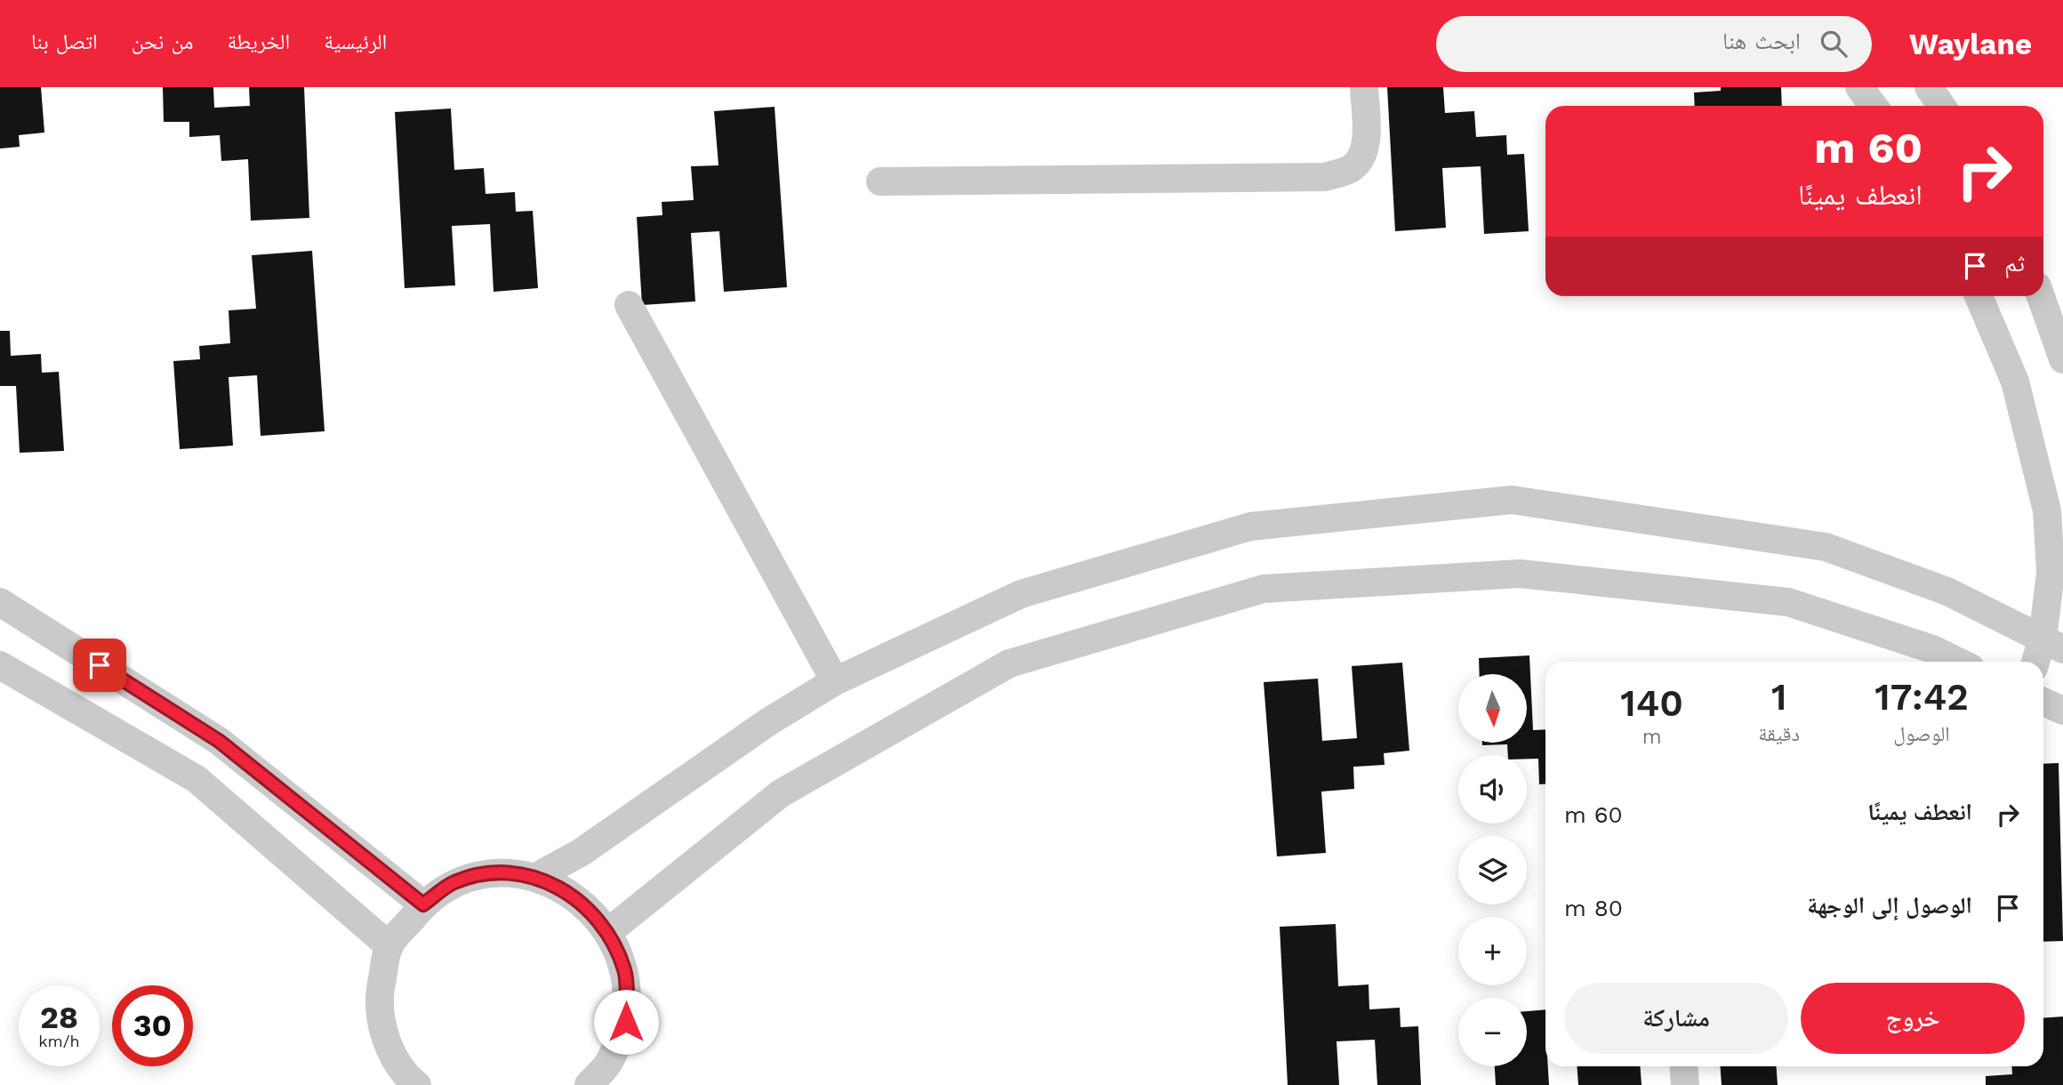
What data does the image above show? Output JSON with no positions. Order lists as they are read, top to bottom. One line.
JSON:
{"north":"bottom","page":{"header":"Waylane","search":"ابحث هنا","nav":["الرئيسية","الخريطة","من نحن","اتصل بنا"],"turn":["60 m","انعطف يمينًا"],"then":"ثم","eta":["17:42","الوصول","1","دقيقة","140","m"],"map_buttons":["+","−"],"list":[{"name":"انعطف يمينًا","value":"60 m"},{"name":"الوصول إلى الوجهة","value":"80 m"}],"buttons":["خروج","مشاركة"],"speed":"28 km/h","limit":"30"}}
